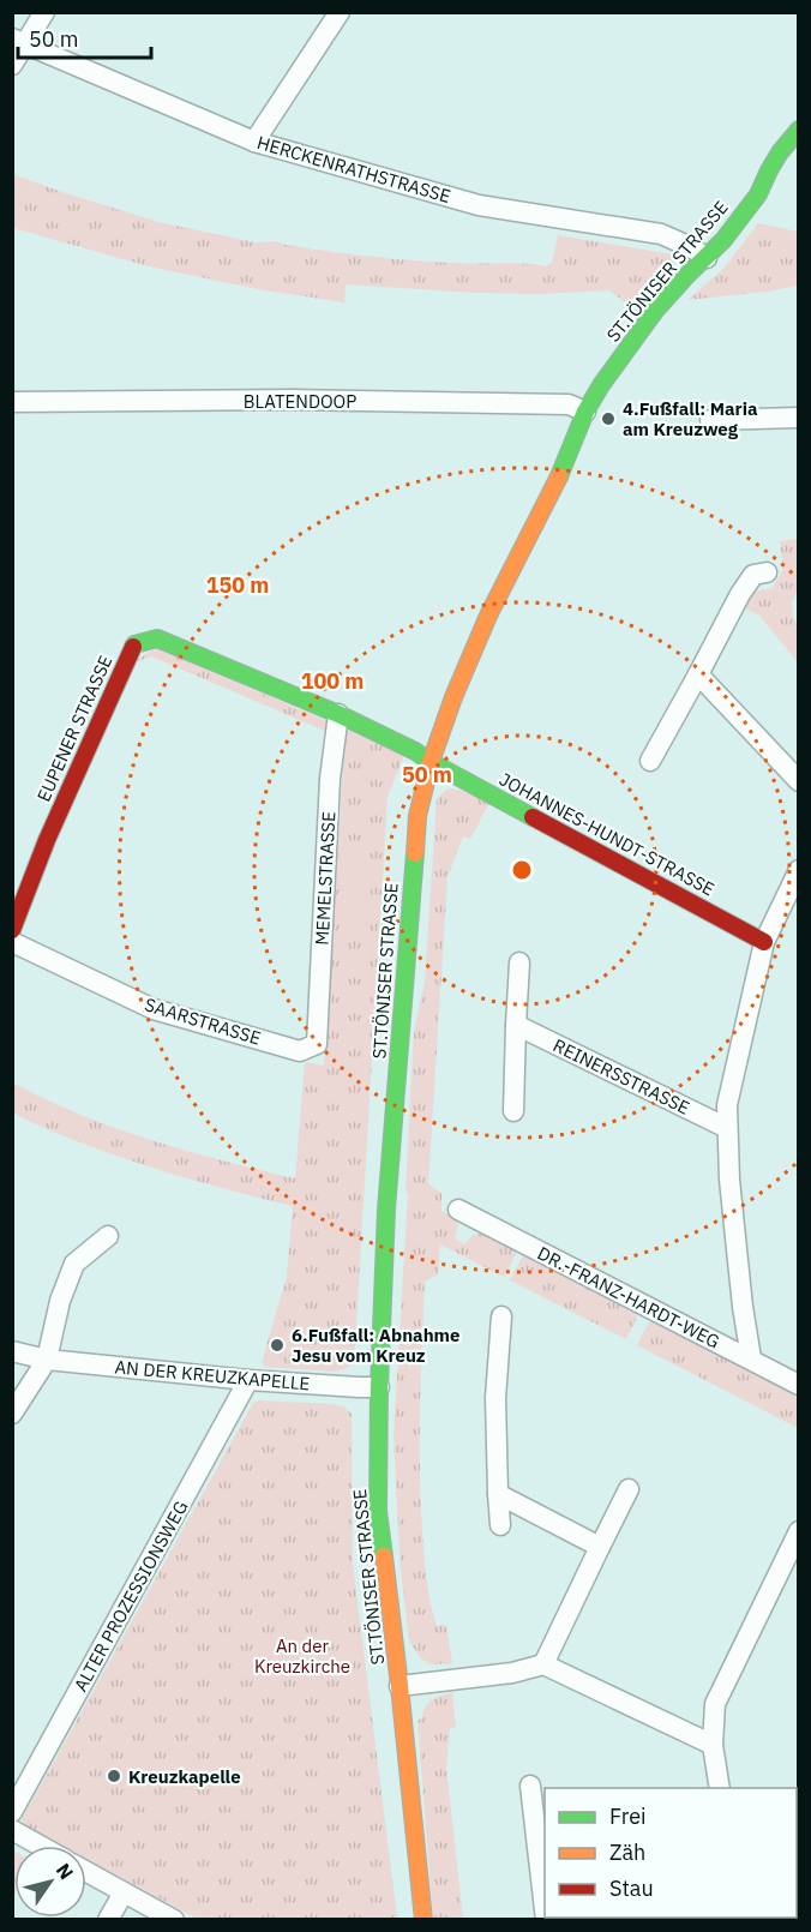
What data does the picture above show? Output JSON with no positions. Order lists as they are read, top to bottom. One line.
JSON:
{"streets":{"main road":["ST.TÖNISER STRASSE","EUPENER STRASSE","JOHANNES-HUNDT-STRASSE"],"street":["HERCKENRATHSTRASSE","BLATENDOOP","MEMELSTRASSE","SAARSTRASSE","REINERSSTRASSE","DR.-FRANZ-HARDT-WEG","AN DER KREUZKAPELLE","ALTER PROZESSIONSWEG"]},"crossings":[["HERCKENRATHSTRASSE","ST.TÖNISER STRASSE"],["ST.TÖNISER STRASSE","BLATENDOOP"],["ST.TÖNISER STRASSE","EUPENER STRASSE"],["ST.TÖNISER STRASSE","JOHANNES-HUNDT-STRASSE"],["ST.TÖNISER STRASSE","AN DER KREUZKAPELLE"],["EUPENER STRASSE","JOHANNES-HUNDT-STRASSE"],["EUPENER STRASSE","MEMELSTRASSE"],["MEMELSTRASSE","SAARSTRASSE"],["AN DER KREUZKAPELLE","ALTER PROZESSIONSWEG"]],"parks":["An der Kreuzkirche"],"places":["4.Fußfall: Maria am Kreuzweg","6.Fußfall: Abnahme Jesu vom Kreuz","Kreuzkapelle"],"legend":["Frei","Zäh","Stau"],"scale_bar":"50 m","north":"top right","rings":["150 m","100 m","50 m"]}
